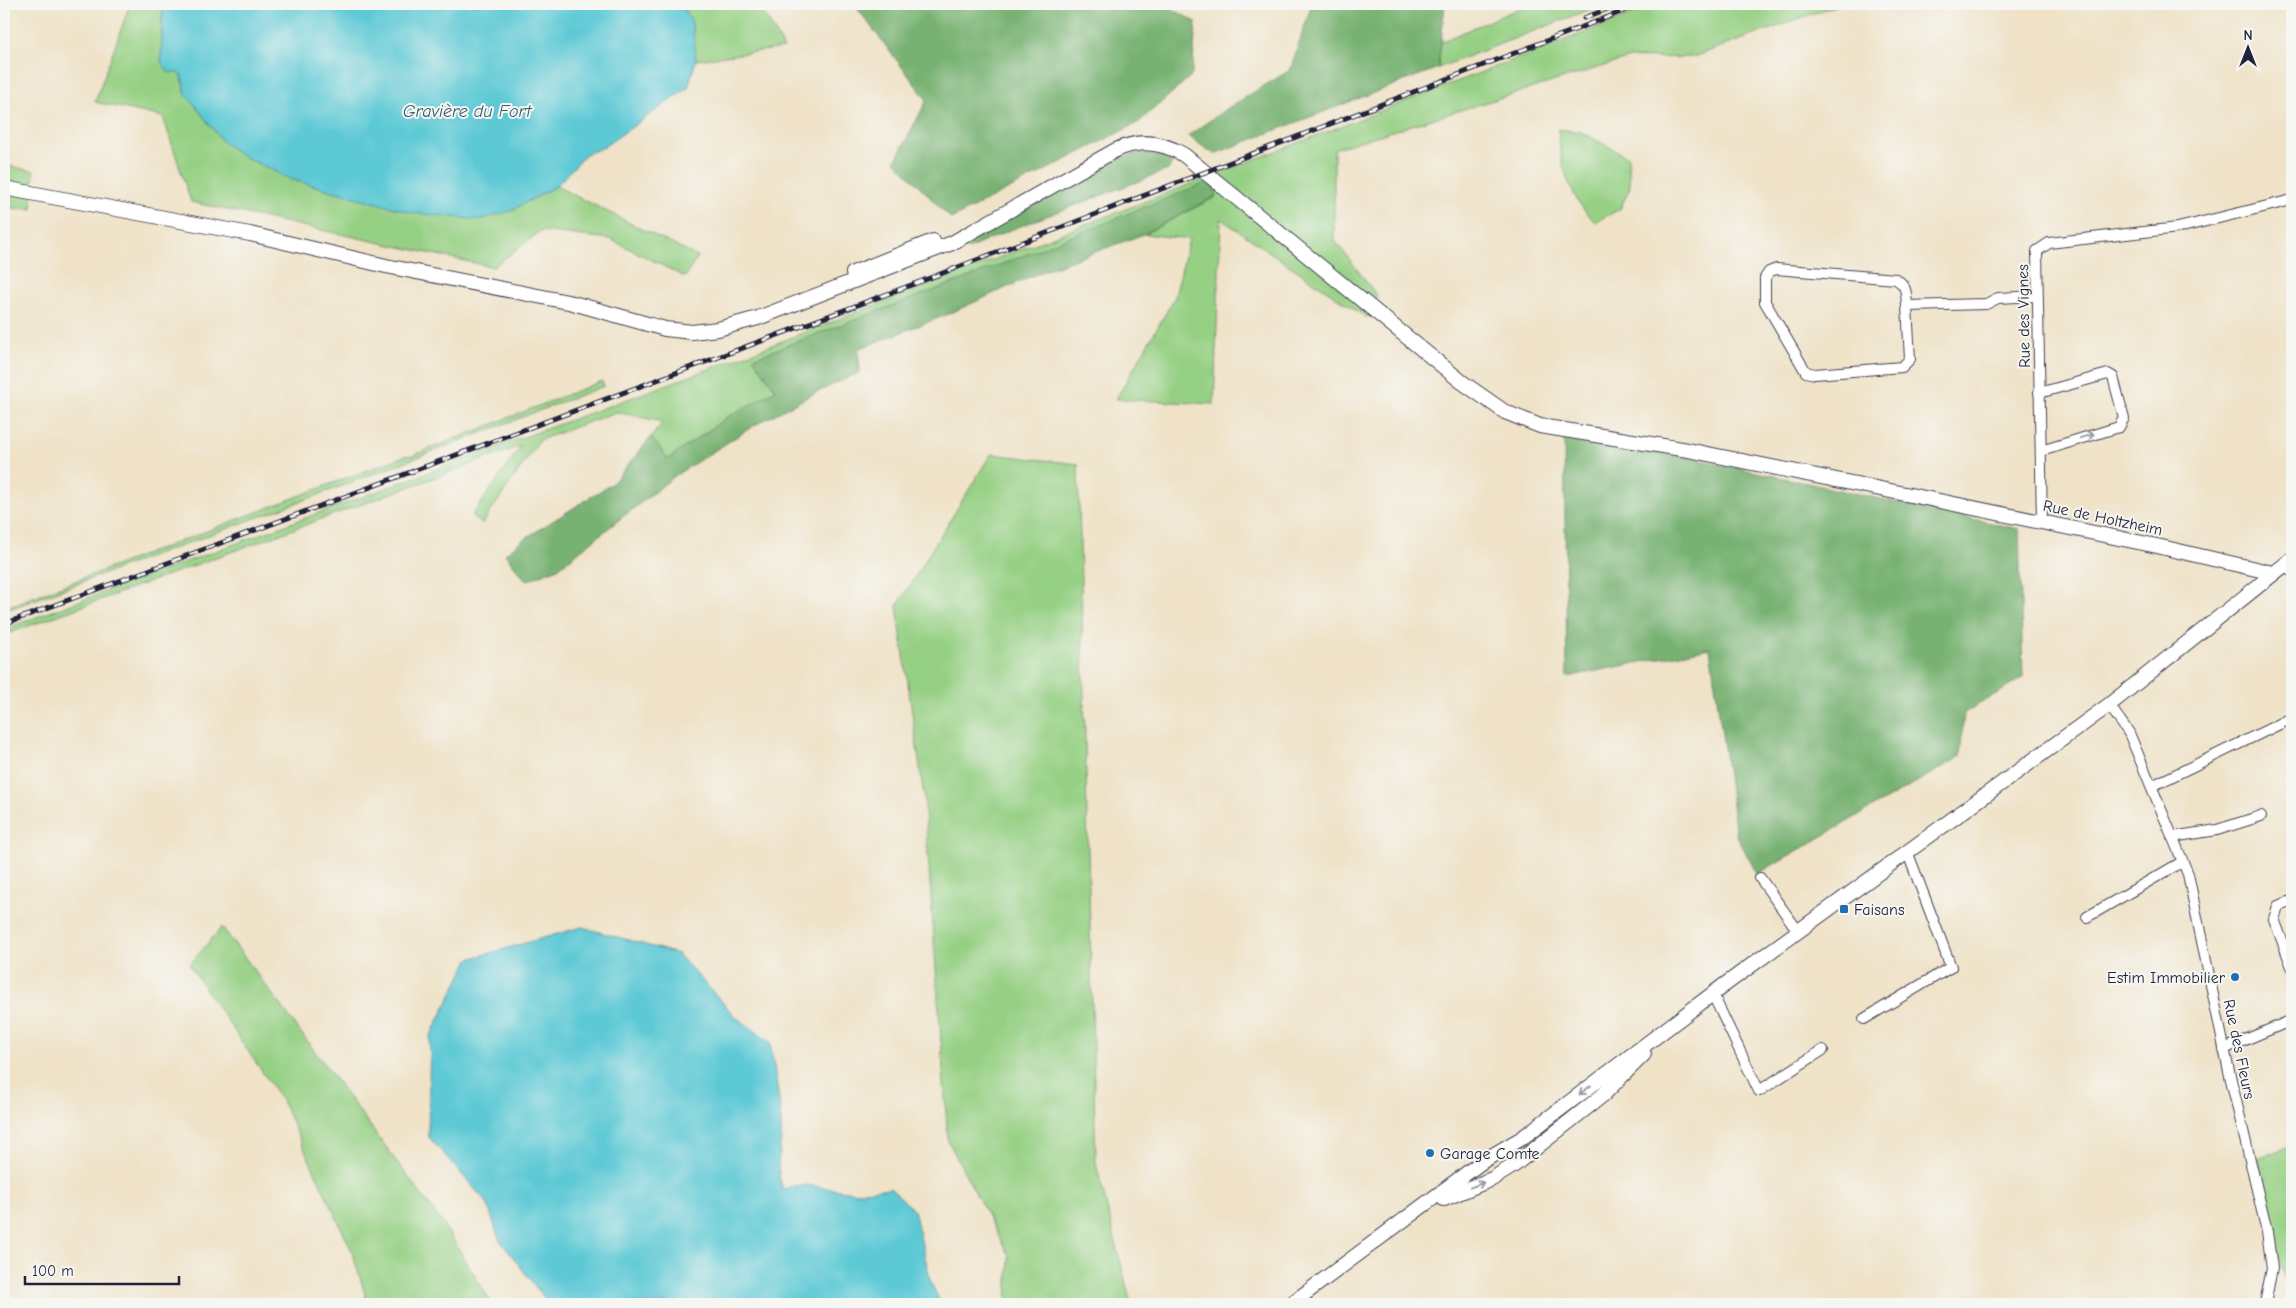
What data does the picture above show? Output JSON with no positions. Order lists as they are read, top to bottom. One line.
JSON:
{"streets":{"main road":["Rue de Holtzheim"],"street":["Rue des Vignes","Rue des Fleurs"]},"crossings":[["Rue des Vignes","Rue de Holtzheim"]],"water":["Gravière du Fort"],"places":{"transit":["Faisans"],"other":["Estim Immobilier","Garage Comte"]},"scale_bar":"100 m","north":"top"}
